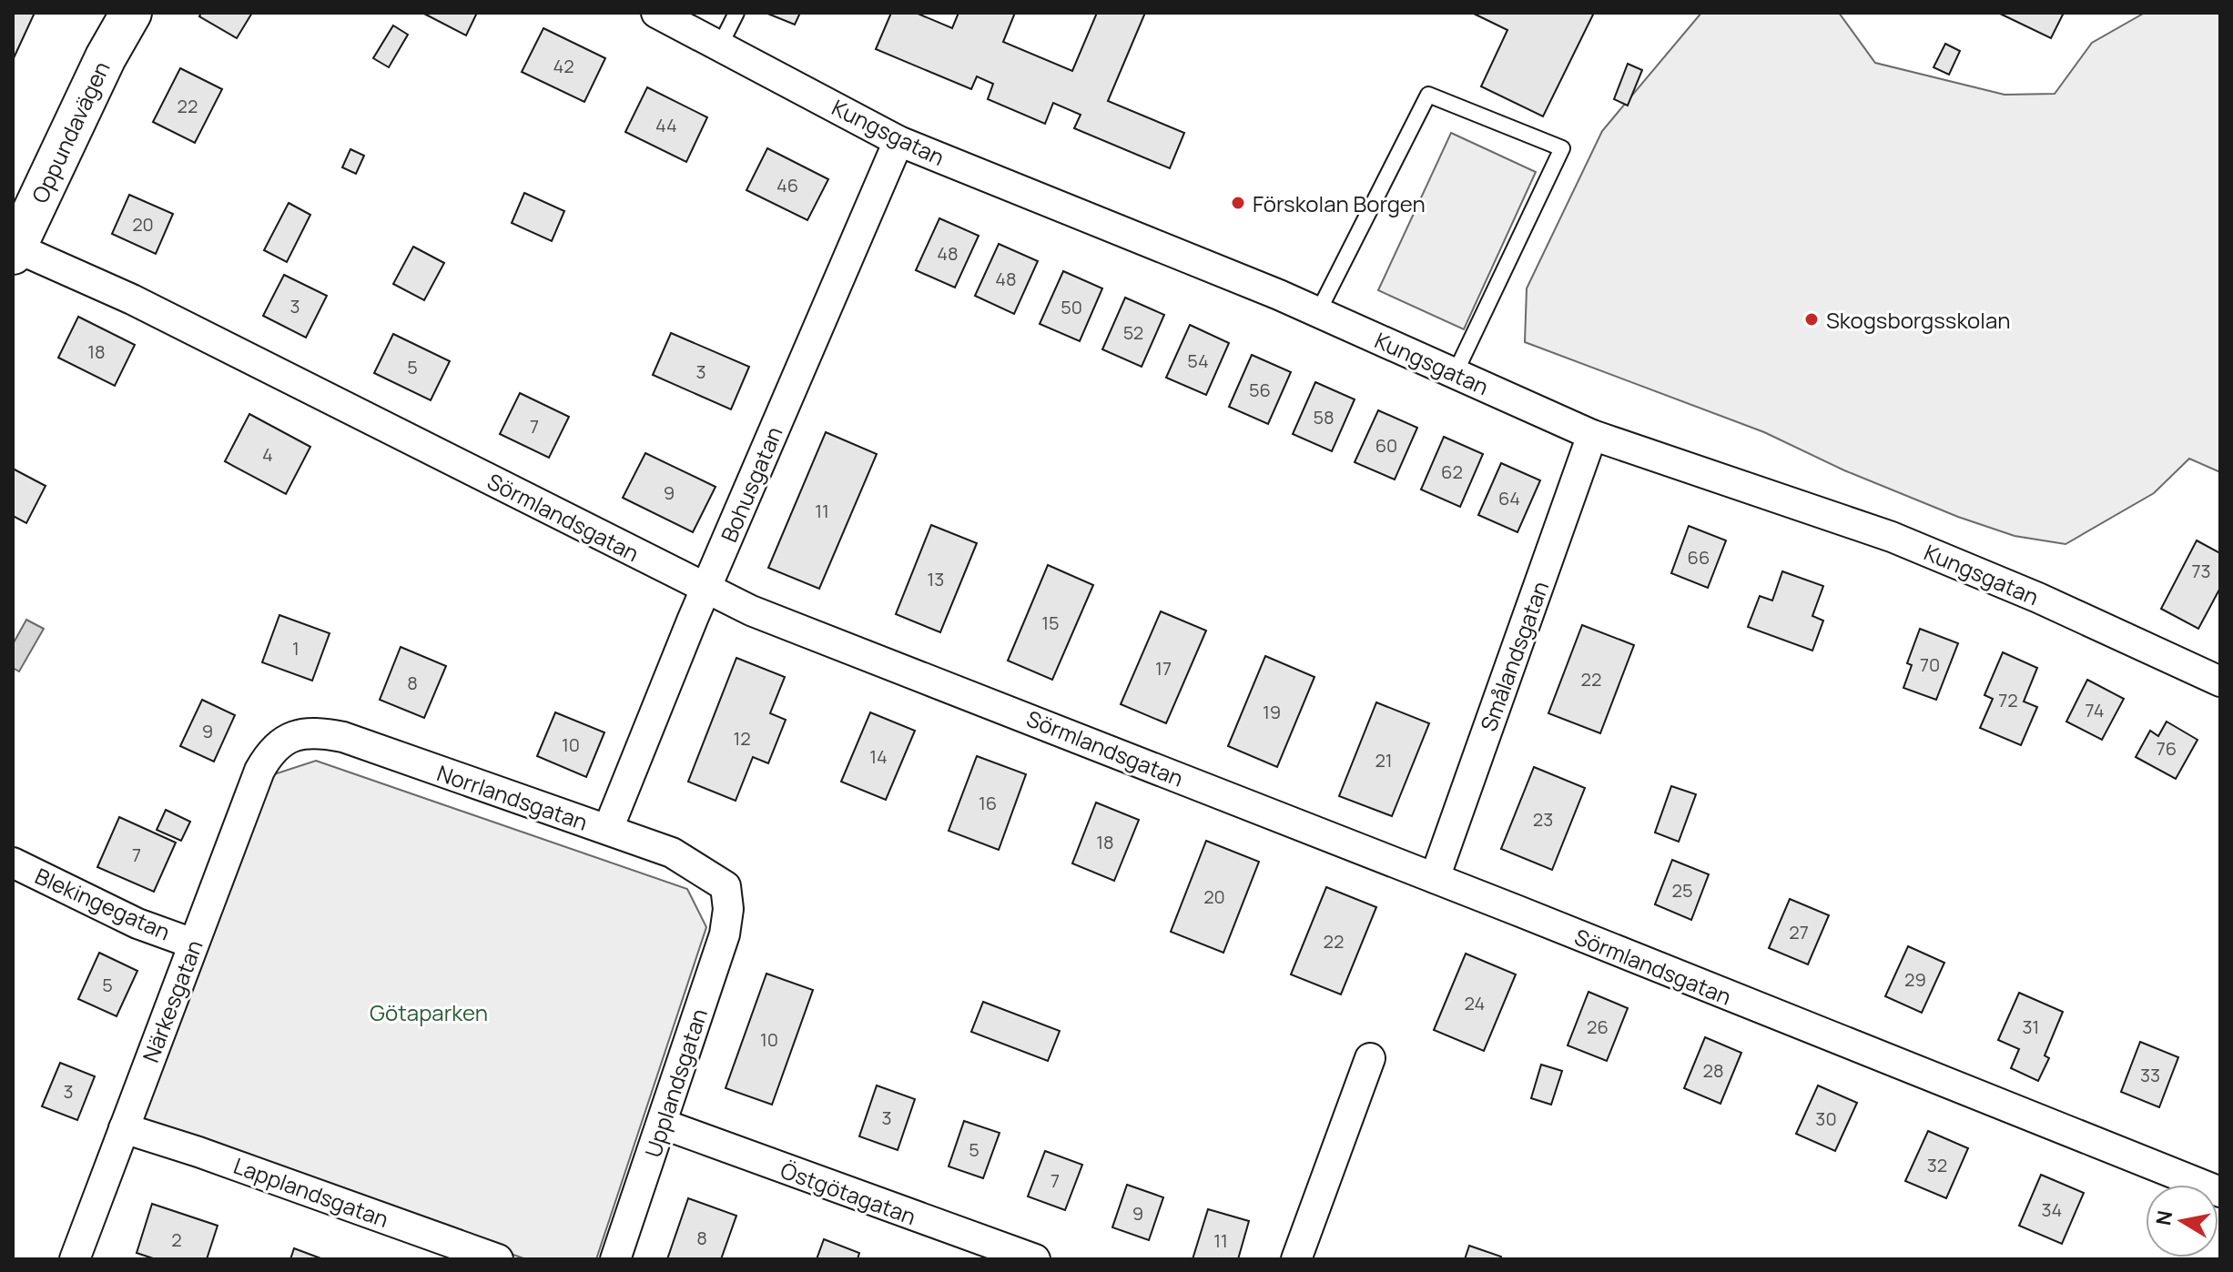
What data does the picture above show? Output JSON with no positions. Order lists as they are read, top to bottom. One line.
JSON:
{"streets":{"main road":["Oppundavägen"],"street":["Kungsgatan","Bohusgatan","Sörmlandsgatan","Smålandsgatan","Norrlandsgatan","Blekingegatan","Närkesgatan","Upplandsgatan","Lapplandsgatan","Östgötagatan"]},"crossings":[["Oppundavägen","Sörmlandsgatan"],["Kungsgatan","Bohusgatan"],["Kungsgatan","Smålandsgatan"],["Bohusgatan","Sörmlandsgatan"],["Bohusgatan","Norrlandsgatan"],["Sörmlandsgatan","Smålandsgatan"],["Norrlandsgatan","Närkesgatan"],["Norrlandsgatan","Upplandsgatan"],["Blekingegatan","Närkesgatan"],["Närkesgatan","Lapplandsgatan"],["Upplandsgatan","Östgötagatan"]],"parks":["Götaparken"],"places":["Förskolan Borgen","Skogsborgsskolan"],"house_numbers":["42","22","44","46","20","48","48","3","50","52","18","54","5","3","56","58","7","60","4","62","9","64","11","66","73","13","15","1","70","17","22","8","72","74","19","9","12","10","76","14","21","16","23","18","7","25","20","27","22","29","5","24","26","31","10","28","33","3","3","30","5","32","7","34","9","8","2","11"],"north":"left"}
